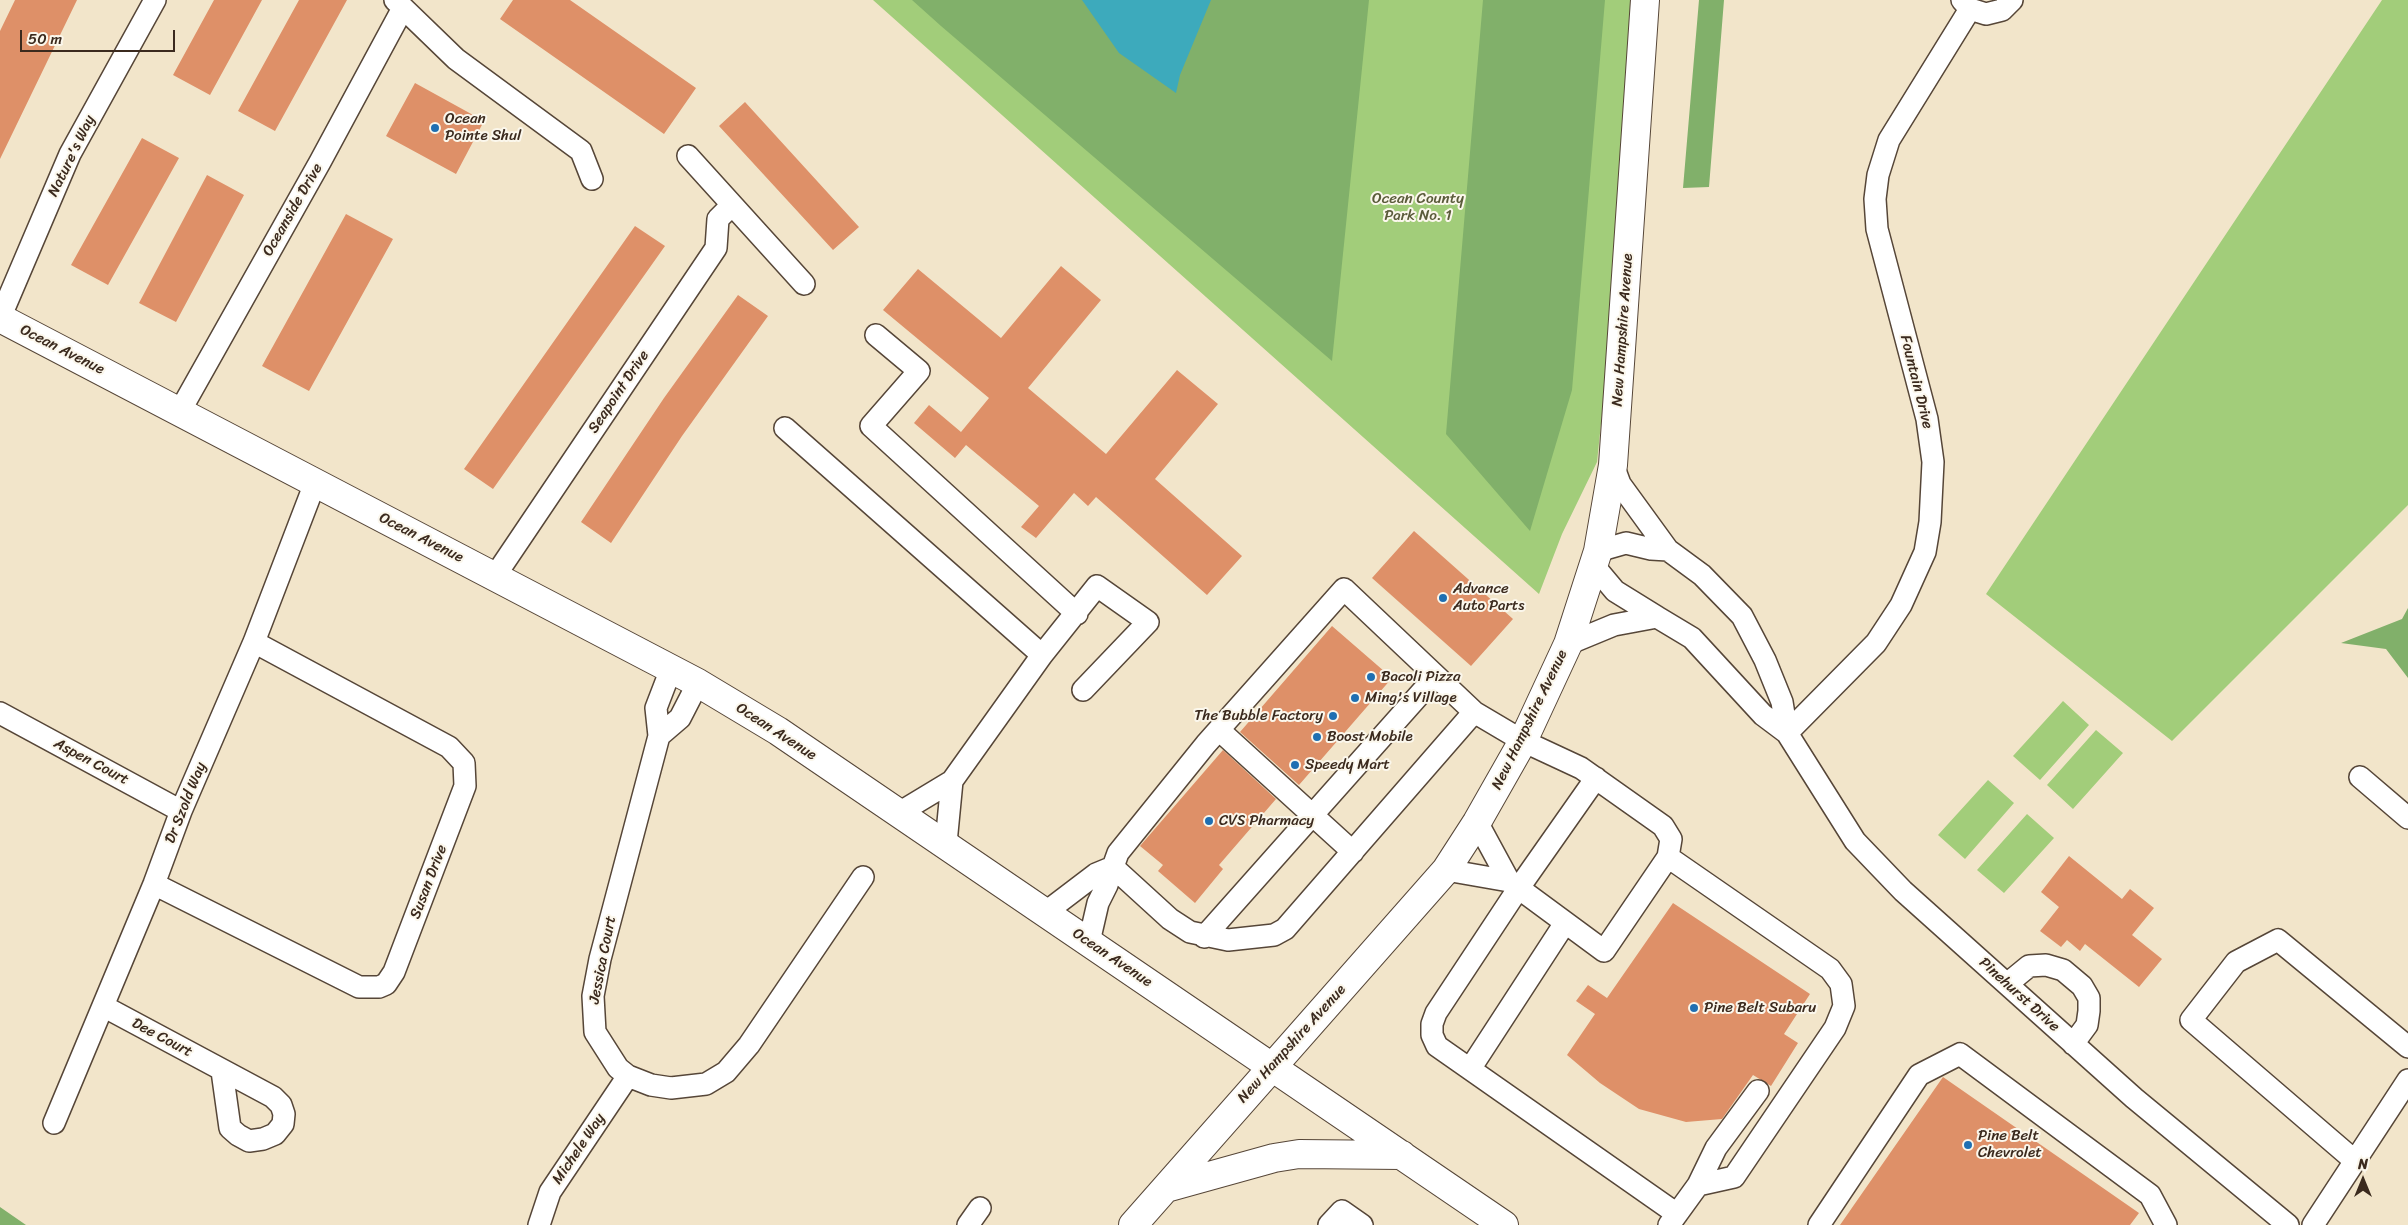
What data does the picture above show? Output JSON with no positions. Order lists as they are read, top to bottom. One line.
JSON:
{"streets":{"main road":["New Hampshire Avenue","Ocean Avenue"],"street":["Nature's Way","Oceanside Drive","Fountain Drive","Seapoint Drive","Aspen Court","Dr Szold Way","Susan Drive","Jessica Court","Pinehurst Drive","Dee Court","Michele Way"]},"crossings":[["Nature's Way","Ocean Avenue"],["Oceanside Drive","Ocean Avenue"],["New Hampshire Avenue","Ocean Avenue"],["New Hampshire Avenue","Pinehurst Drive"],["Ocean Avenue","Seapoint Drive"],["Ocean Avenue","Dr Szold Way"],["Ocean Avenue","Jessica Court"],["Fountain Drive","Pinehurst Drive"],["Aspen Court","Dr Szold Way"],["Dr Szold Way","Susan Drive"],["Dr Szold Way","Dee Court"],["Jessica Court","Michele Way"]],"parks":["Ocean County Park No. 1"],"places":["Ocean Pointe Shul","Advance Auto Parts","Bacoli Pizza","Ming's Village","The Bubble Factory","Boost Mobile","Speedy Mart","CVS Pharmacy","Pine Belt Subaru","Pine Belt Chevrolet"],"scale_bar":"50 m","north":"top"}
